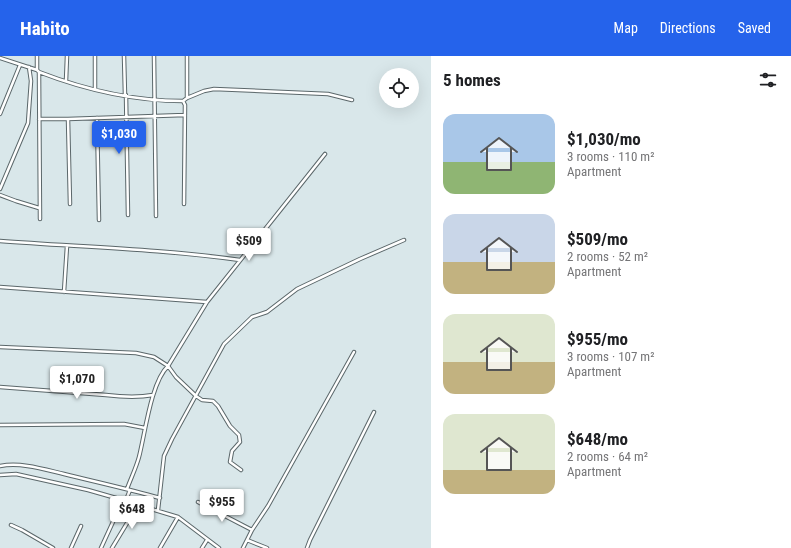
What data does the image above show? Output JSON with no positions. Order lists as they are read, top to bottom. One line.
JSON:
{"page":{"header":"Habito","nav":["Map","Directions","Saved"],"heading":"5 homes","list":[{"name":"$1,030/mo","note":"3 rooms · 110 m² · Apartment"},{"name":"$509/mo","note":"2 rooms · 52 m² · Apartment"},{"name":"$955/mo","note":"3 rooms · 107 m² · Apartment"},{"name":"$648/mo","note":"2 rooms · 64 m² · Apartment"}],"price":["$1,030","$509","$1,070","$955","$648"]}}
